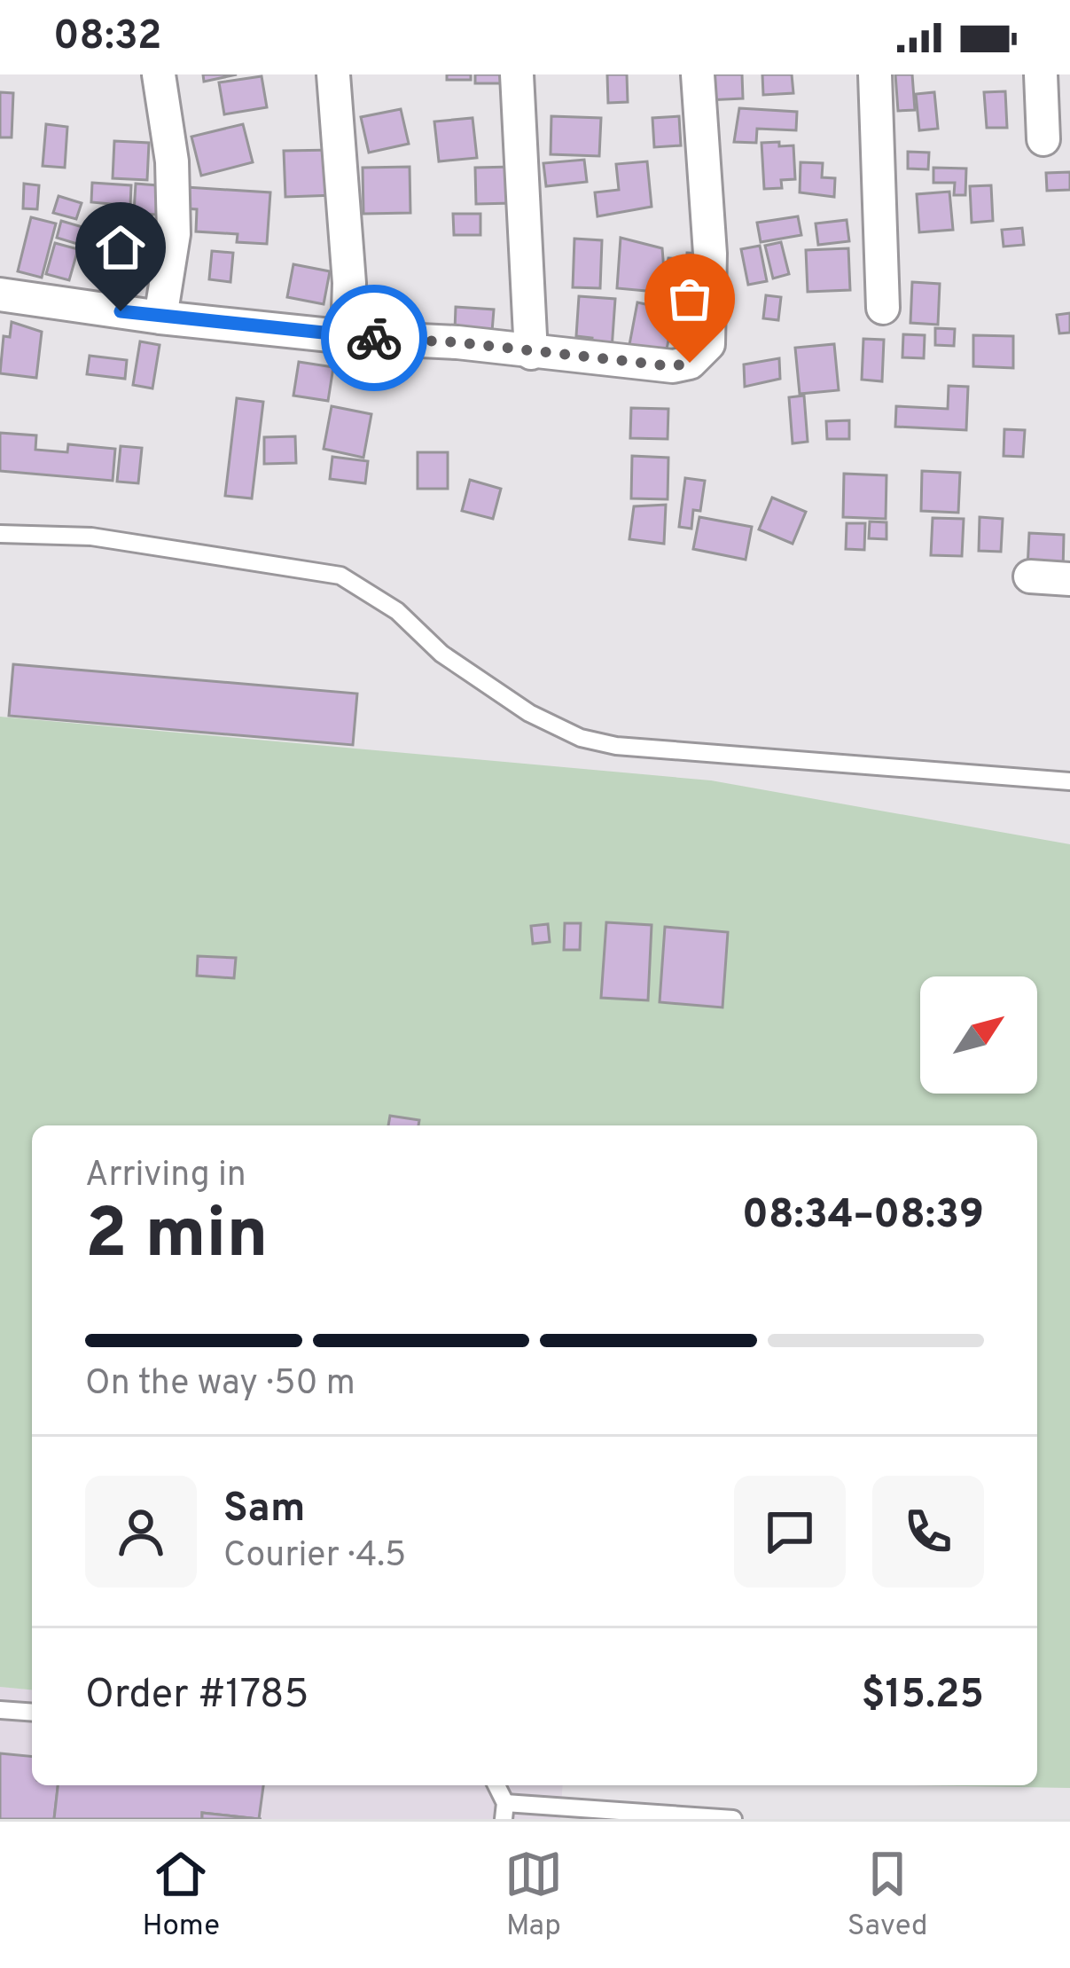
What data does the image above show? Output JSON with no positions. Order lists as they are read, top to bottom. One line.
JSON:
{"north":"top right","page":{"status":"08:32","heading":["2 min","Arriving in","08:34–08:39"],"panel":["Sam","Courier · 4.5","Order #1785","$15.25"],"bar":"On the way · 50 m","tabs":["Home","Map","Saved"]}}
